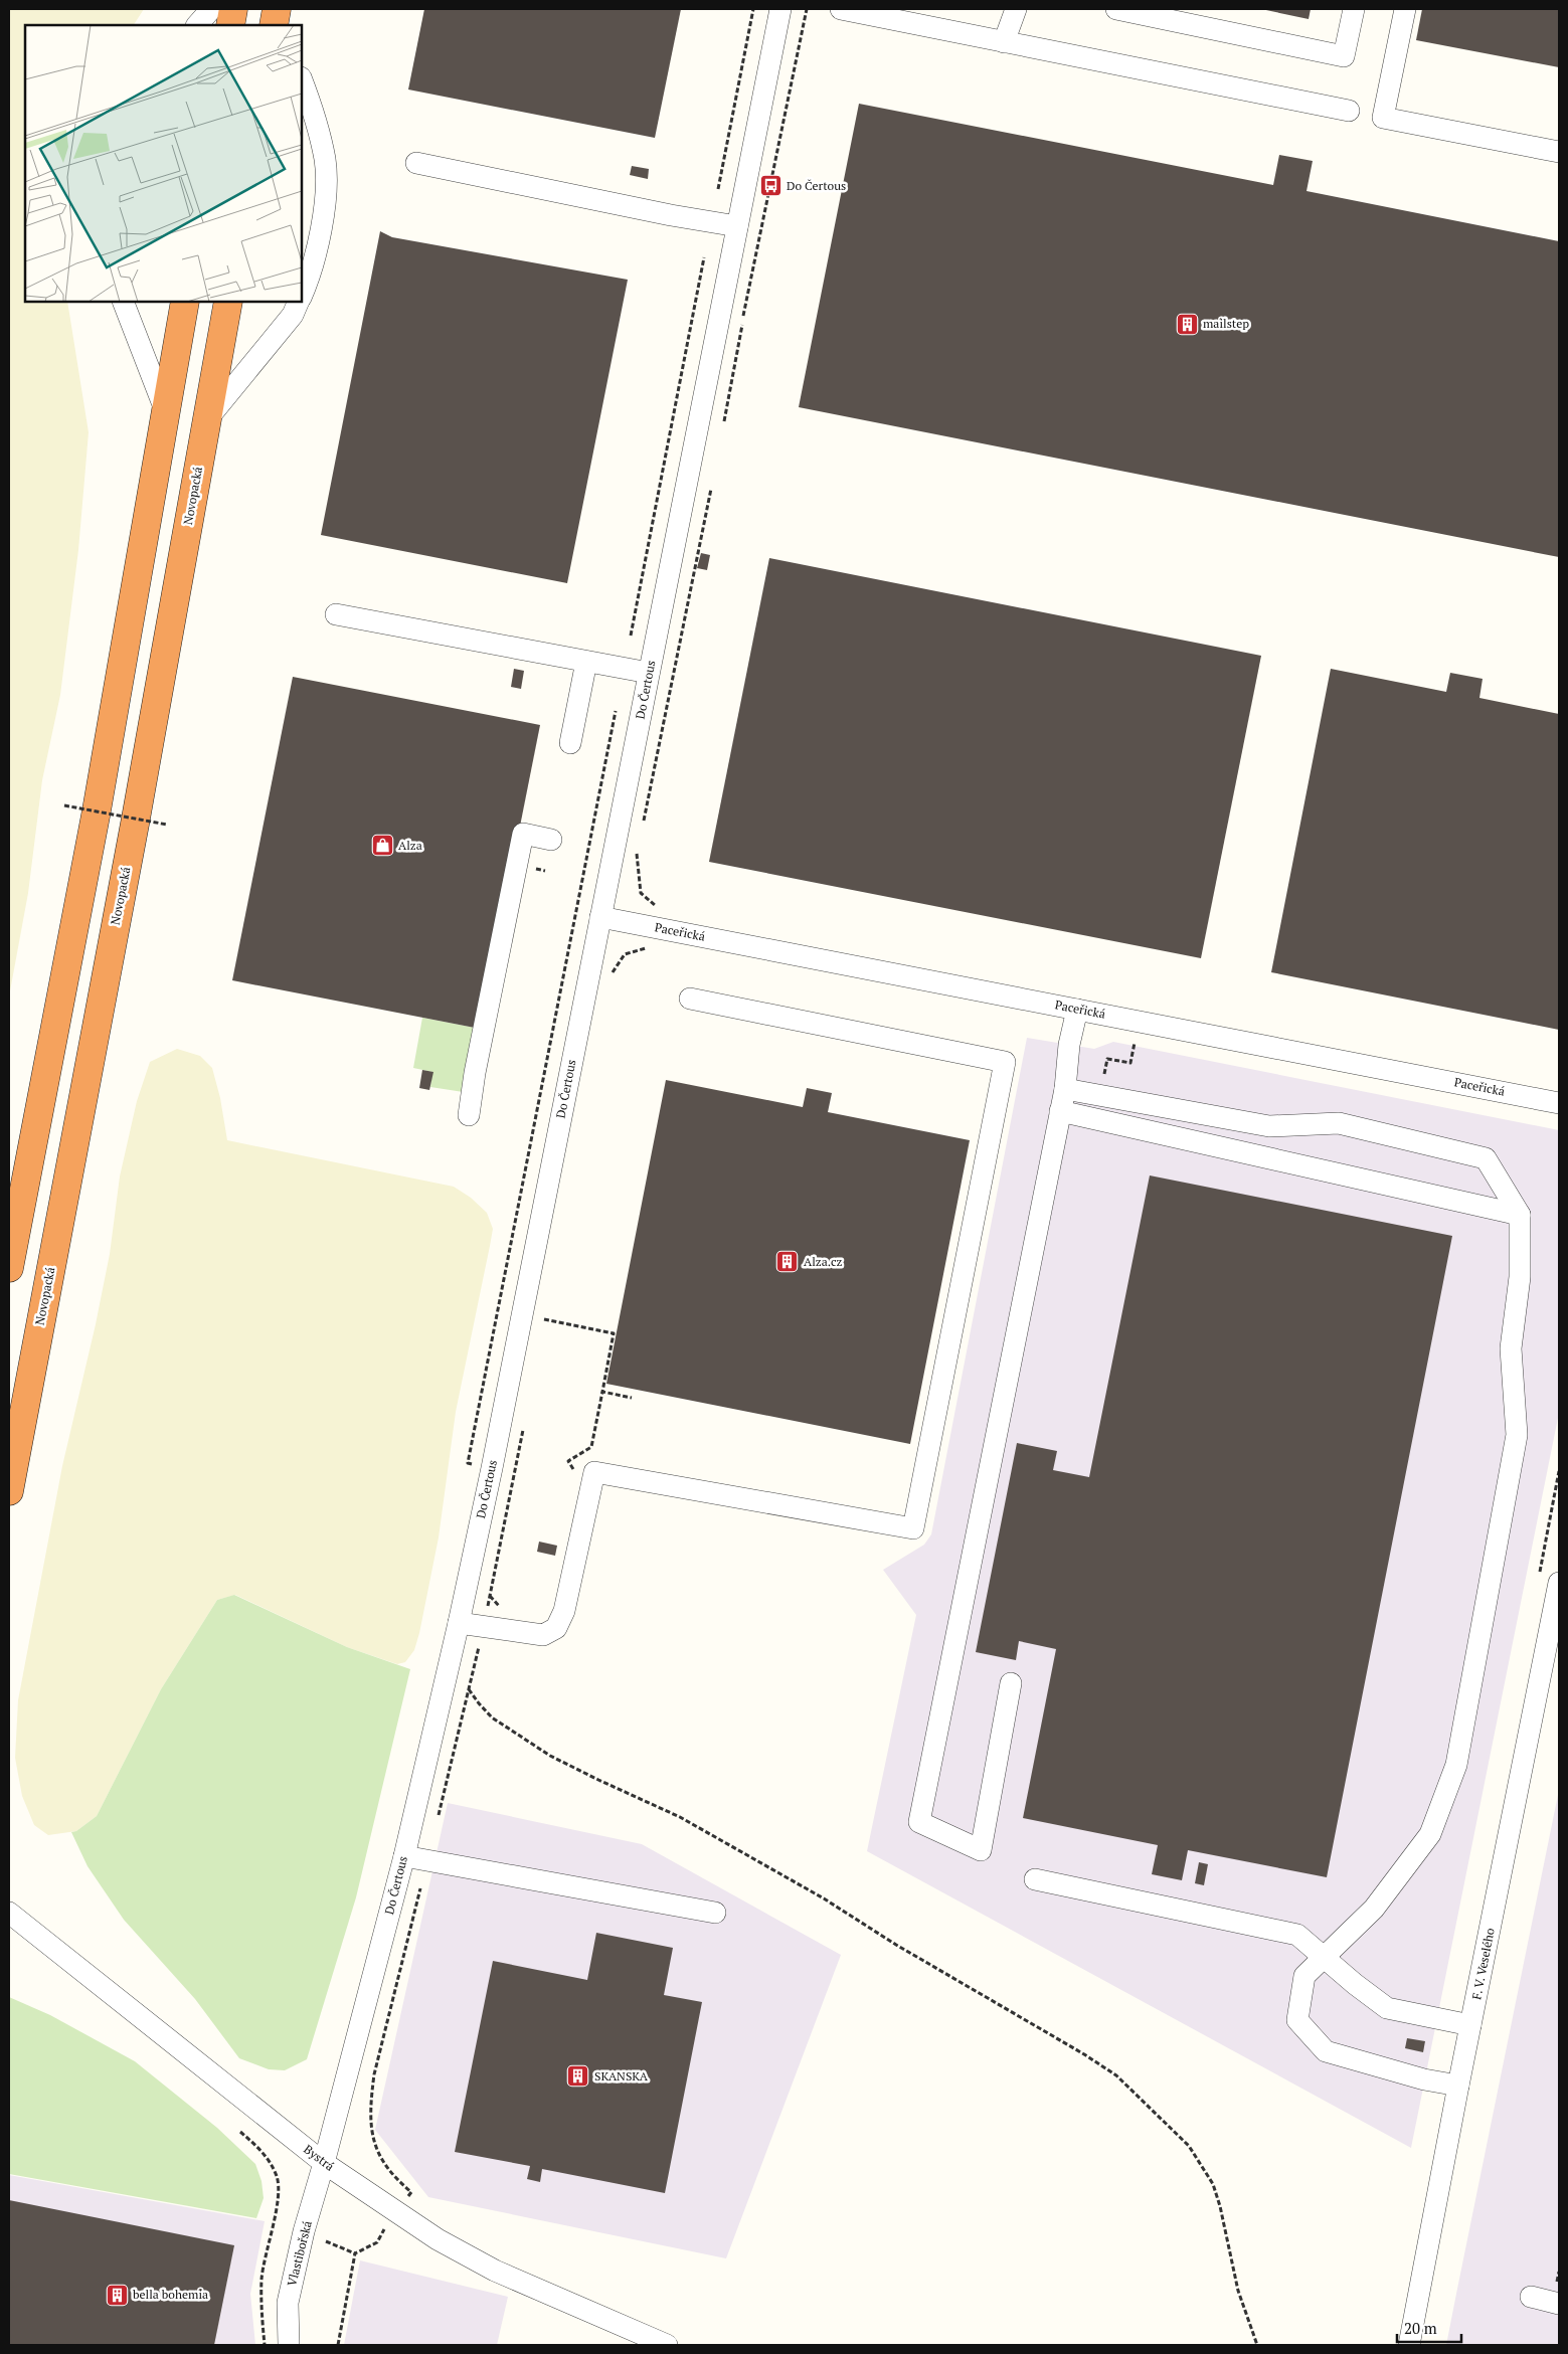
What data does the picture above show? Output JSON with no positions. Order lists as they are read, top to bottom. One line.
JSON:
{"streets":{"highway":["Novopacká"],"street":["Do Čertous","Paceřická","F. V. Veselého","Bystrá","Vlastibořská"]},"crossings":[["Do Čertous","Paceřická"],["Do Čertous","Bystrá"],["Do Čertous","Vlastibořská"],["Bystrá","Vlastibořská"]],"places":{"bus stop":["Do Čertous"],"building":["mailstep","Alza.cz","SKANSKA","bella bohemia"],"shop":["Alza"]},"scale_bar":"20 m"}
